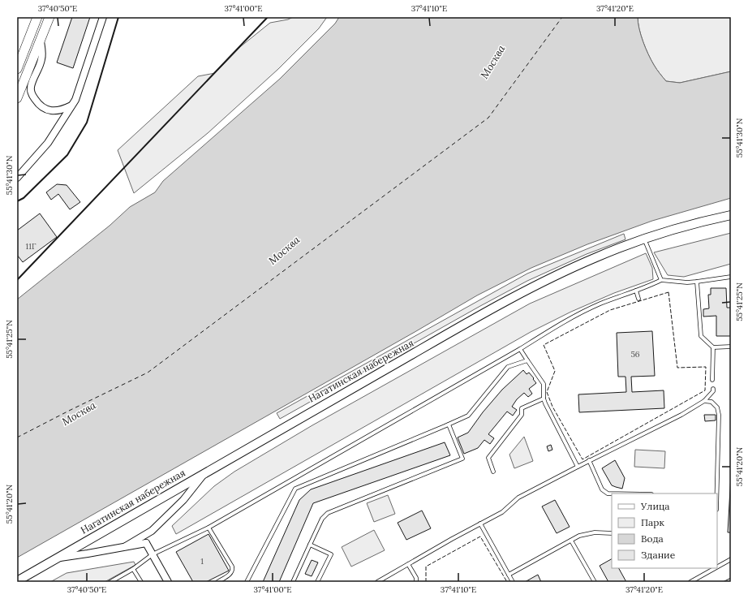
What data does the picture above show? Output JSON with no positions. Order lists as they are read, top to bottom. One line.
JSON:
{"streets":{"street":["Нагатинская набережная"]},"water":["Москва"],"house_numbers":["11Г","56","1"],"legend":["Улица","Парк","Вода","Здание"],"coordinates":["37°40'50\"E","37°41'00\"E","37°41'10\"E","37°41'20\"E","55°41'30\"N","55°41'25\"N","55°41'20\"N"]}
